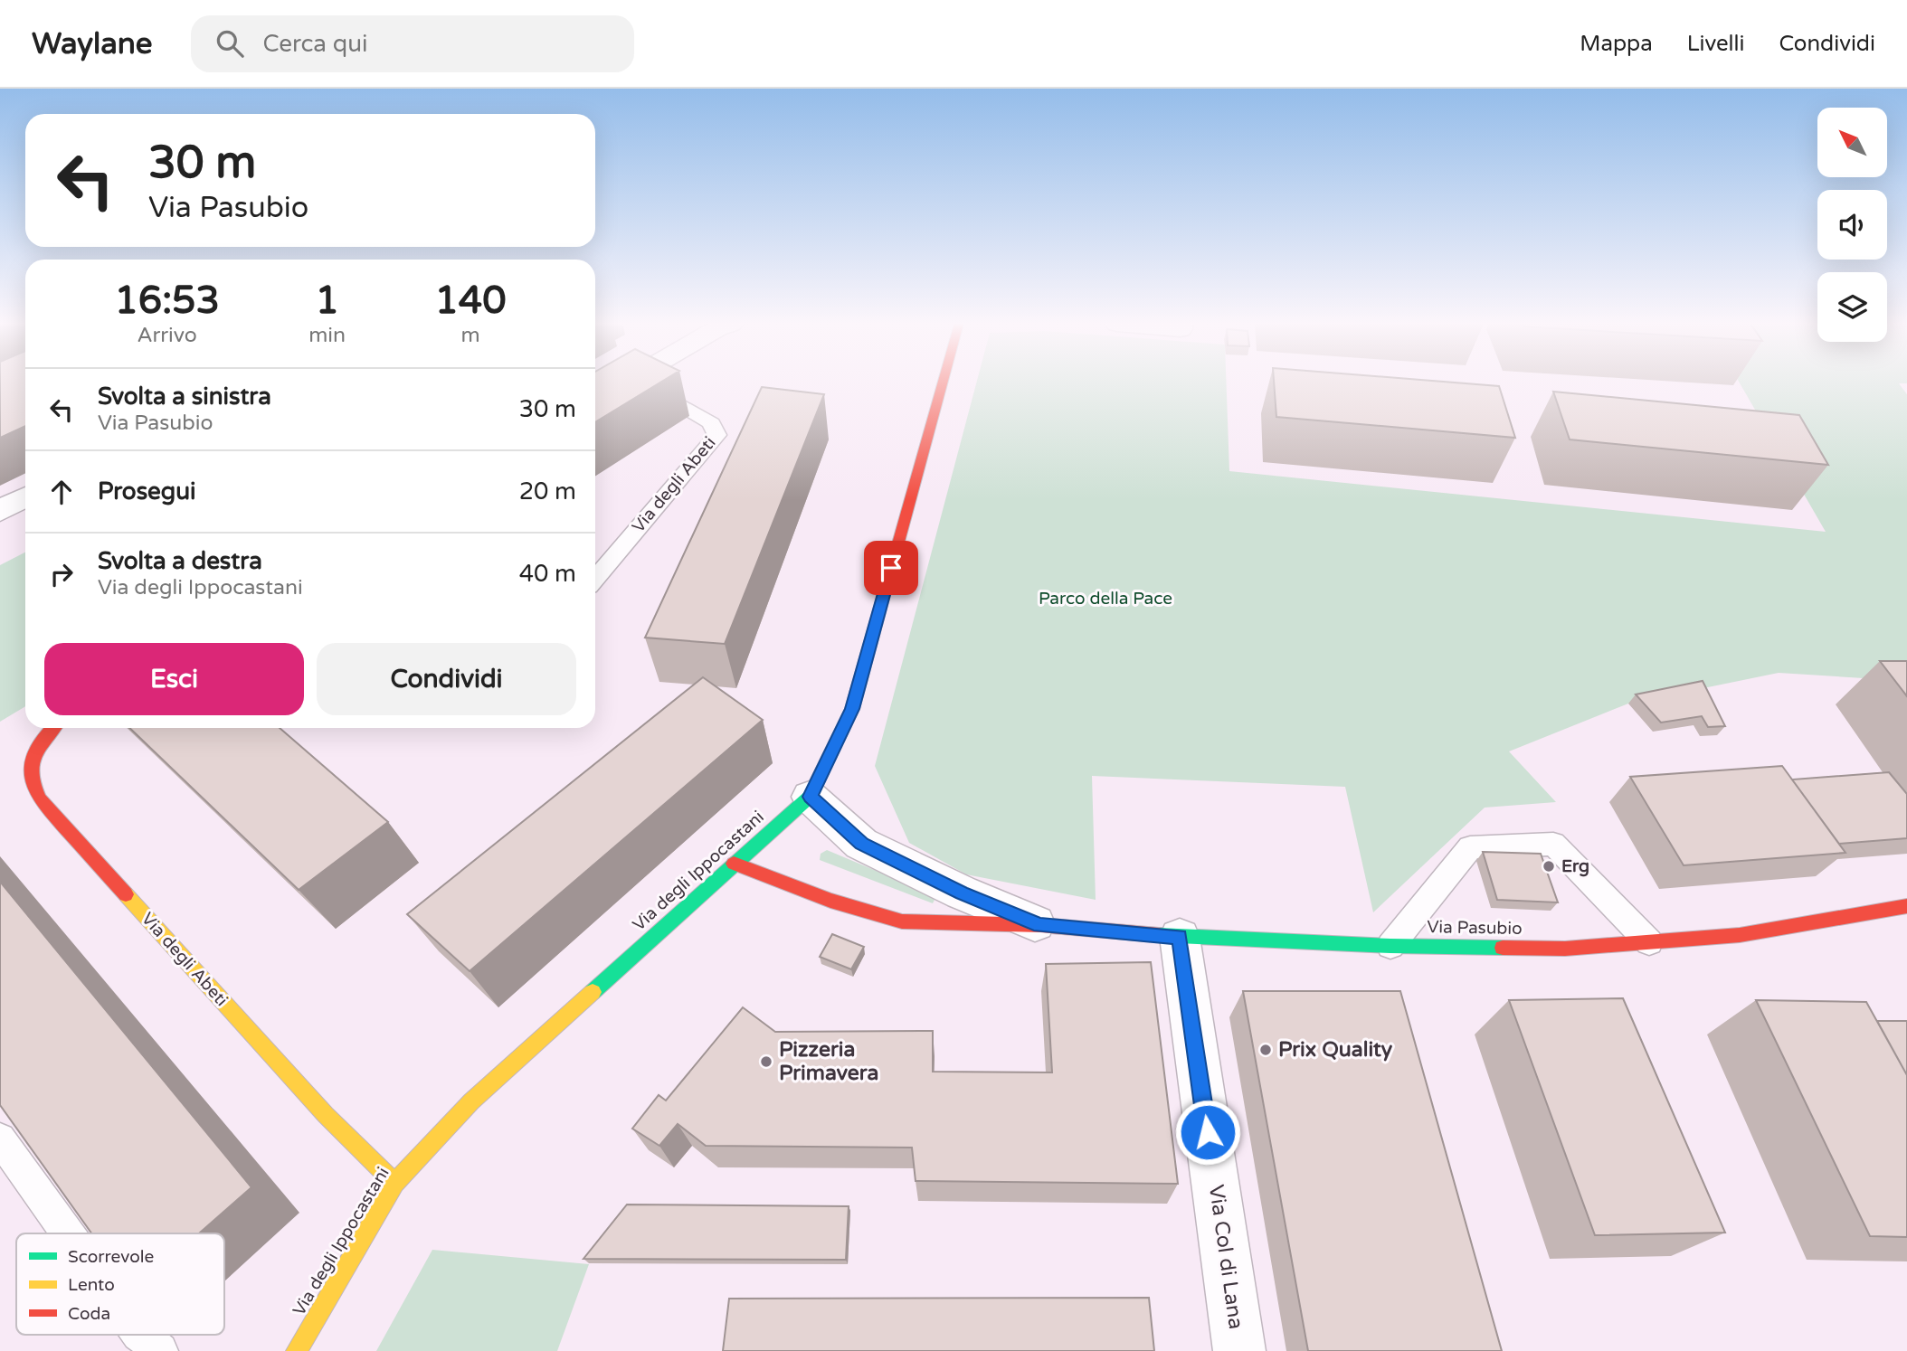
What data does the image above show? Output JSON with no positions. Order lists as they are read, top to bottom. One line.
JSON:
{"streets":{"street":["Via degli Abeti","Via degli Ippocastani","Via Pasubio","Via Col di Lana"]},"crossings":[["Via degli Abeti","Via degli Ippocastani"],["Via degli Ippocastani","Via Pasubio"],["Via Pasubio","Via Col di Lana"]],"parks":["Parco della Pace"],"places":["Erg","Prix Quality","Pizzeria Primavera"],"legend":["Scorrevole","Lento","Coda"],"north":"top left","page":{"header":"Waylane","search":"Cerca qui","nav":["Mappa","Livelli","Condividi"],"turn":["30 m","Via Pasubio"],"eta":["16:53","Arrivo","1","min","140","m"],"list":[{"name":"Svolta a sinistra","note":"Via Pasubio","value":"30 m"},{"name":"Prosegui","value":"20 m"},{"name":"Svolta a destra","note":"Via degli Ippocastani","value":"40 m"}],"buttons":["Esci","Condividi"]}}
